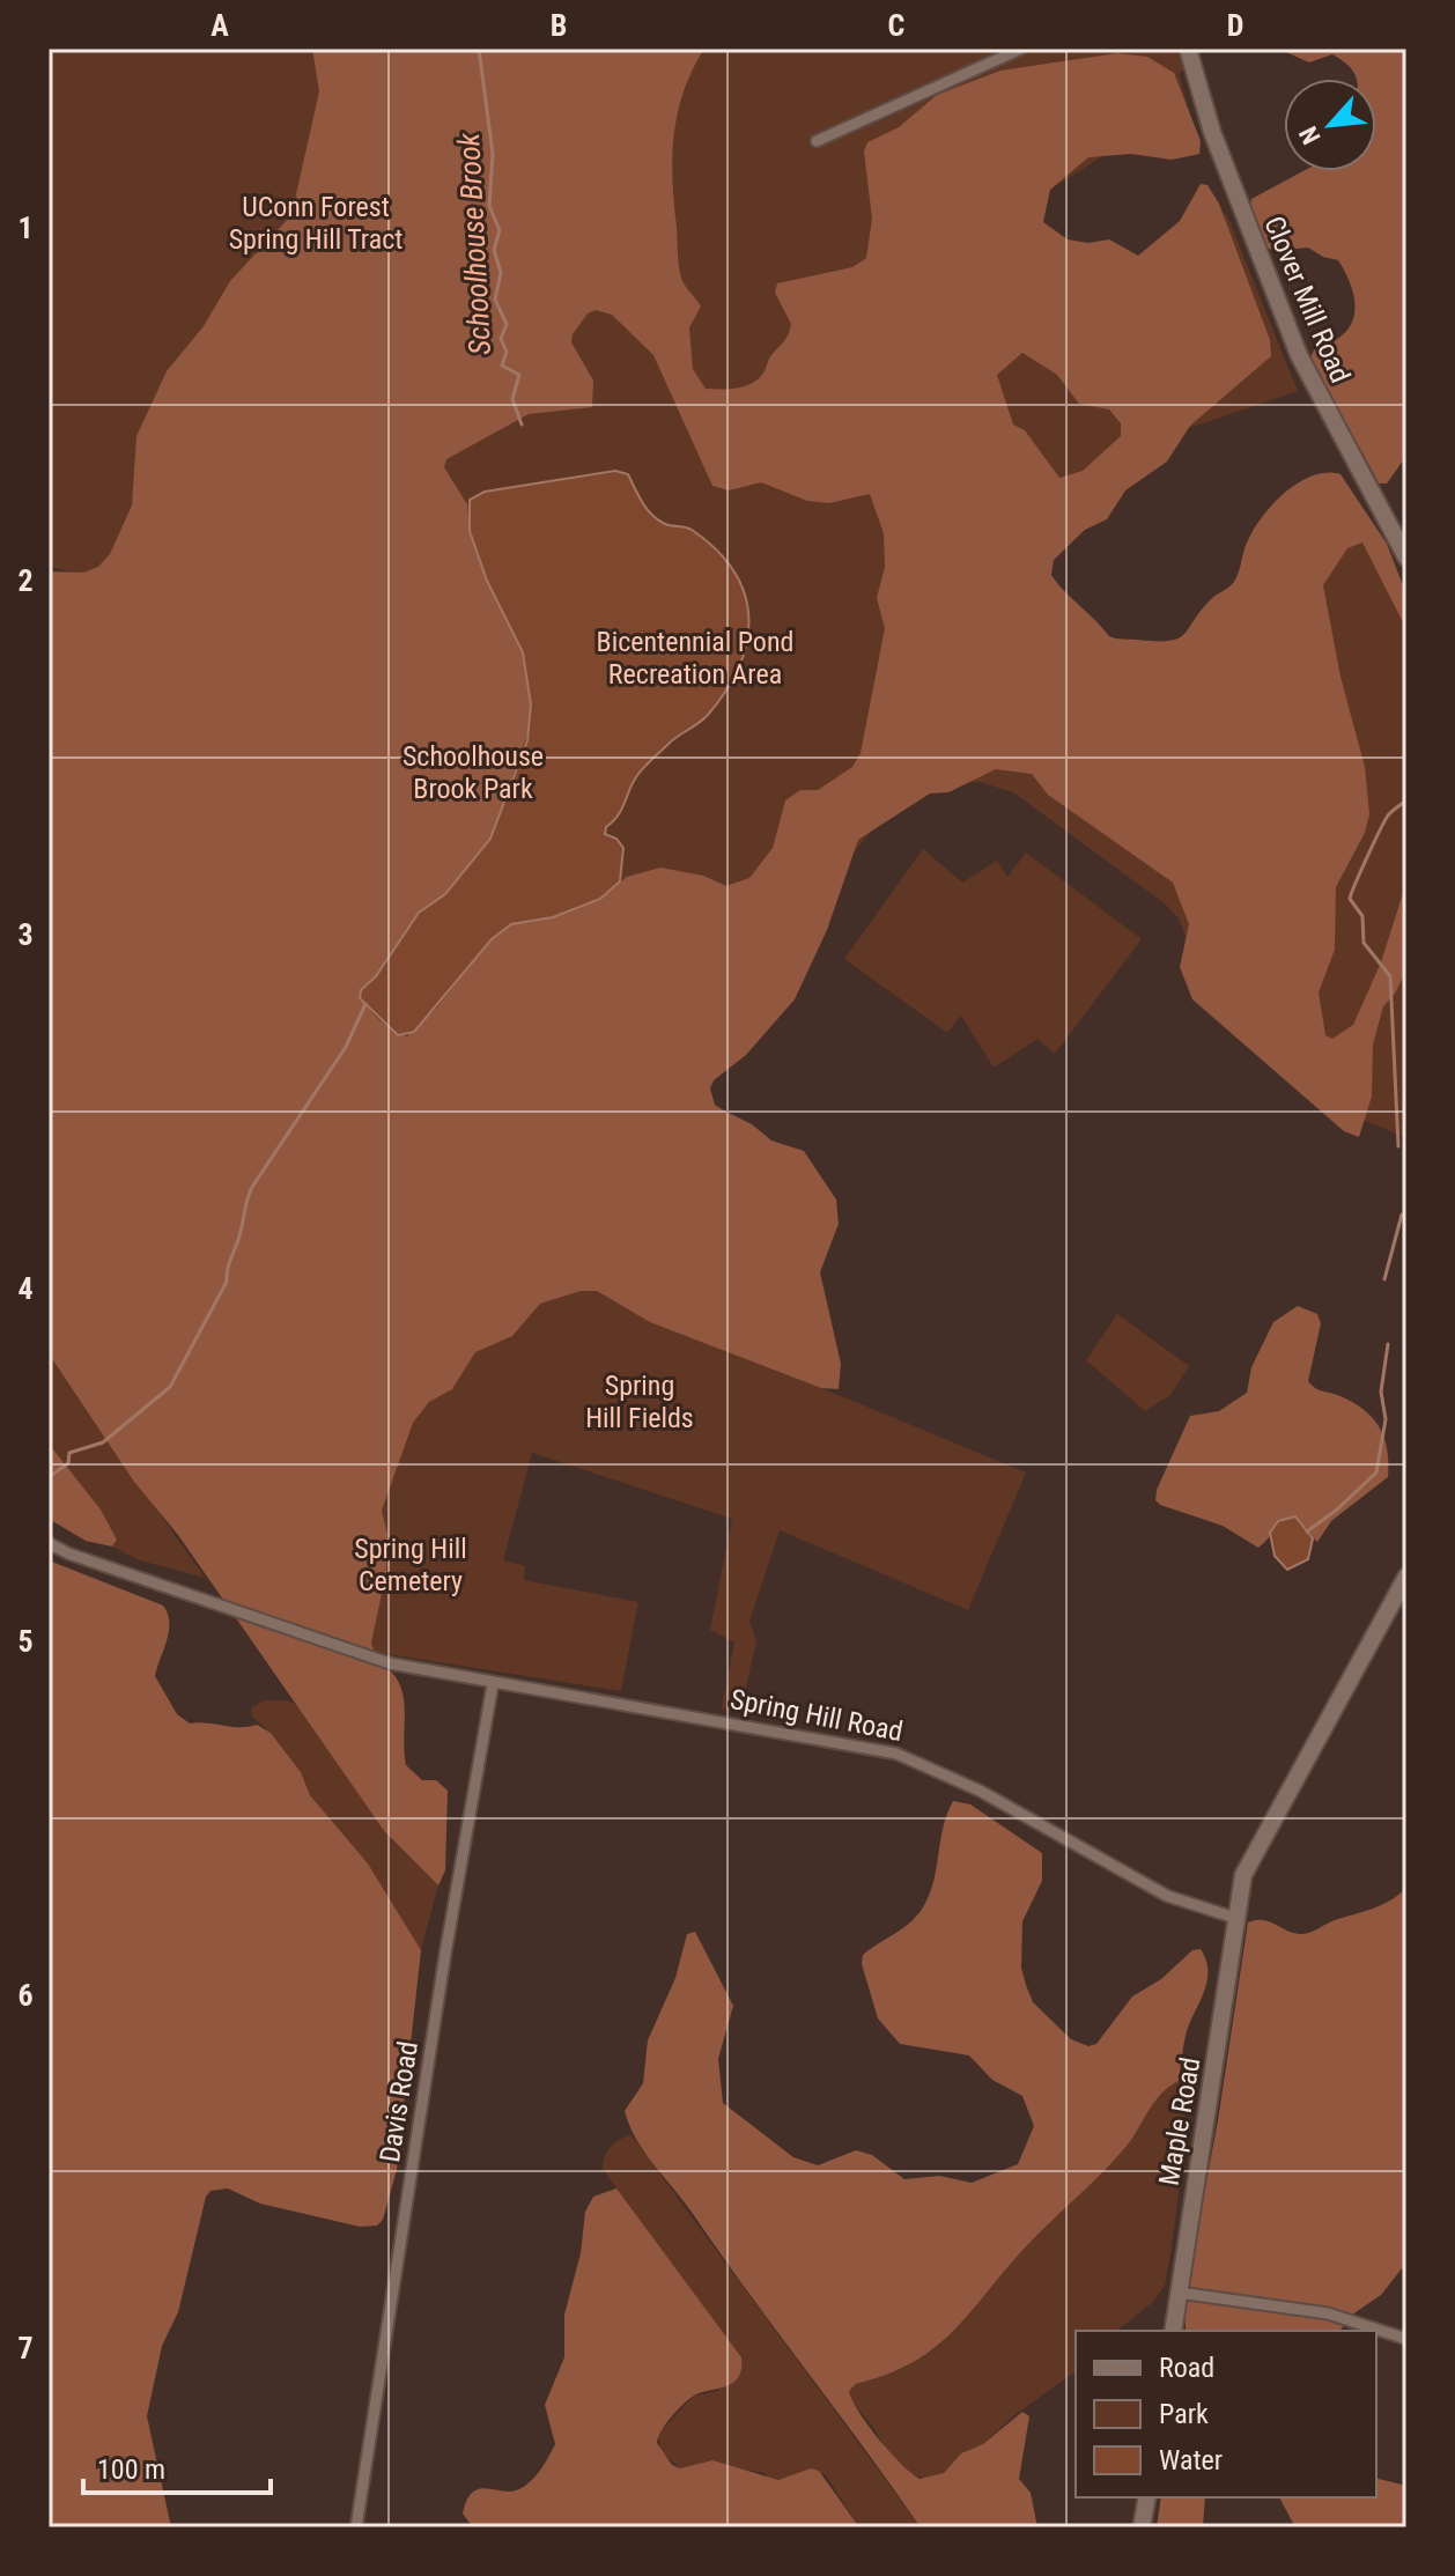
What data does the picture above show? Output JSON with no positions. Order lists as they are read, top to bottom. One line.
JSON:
{"streets":{"street":["Clover Mill Road","Spring Hill Road","Davis Road","Maple Road"]},"crossings":[["Spring Hill Road","Davis Road"],["Spring Hill Road","Maple Road"]],"water":["Schoolhouse Brook"],"parks":["UConn Forest Spring Hill Tract","Bicentennial Pond Recreation Area","Schoolhouse Brook Park","Spring Hill Fields","Spring Hill Cemetery"],"legend":["Road","Park","Water"],"scale_bar":"100 m","north":"bottom left","grid":{"columns":["A","B","C","D"],"rows":["1","2","3","4","5","6","7"]}}
